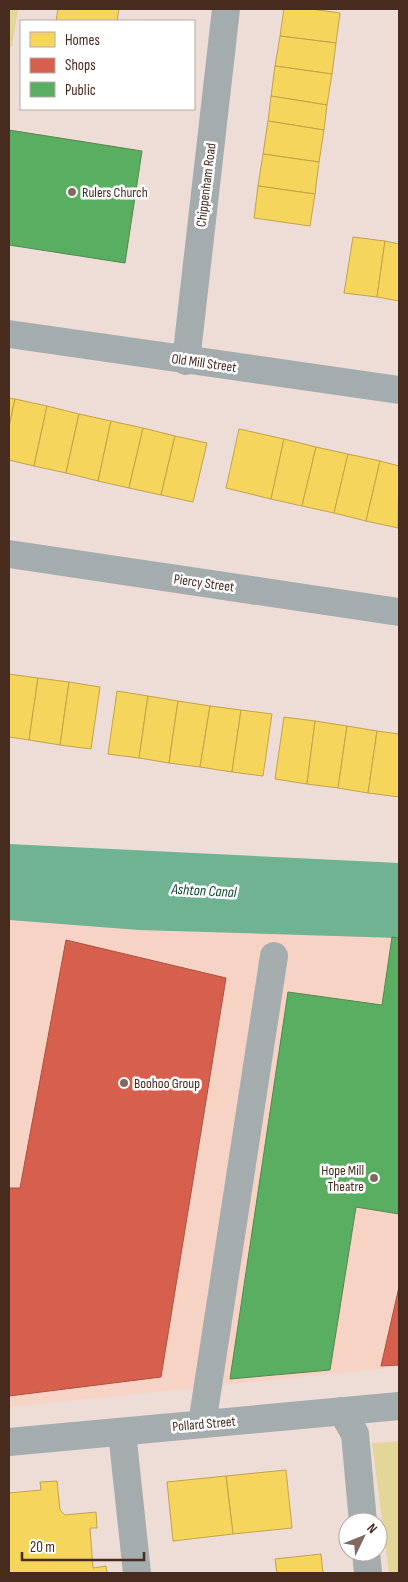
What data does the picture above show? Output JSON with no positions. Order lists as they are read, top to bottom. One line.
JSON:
{"streets":{"street":["Chippenham Road","Old Mill Street","Piercy Street","Pollard Street"]},"crossings":[["Chippenham Road","Old Mill Street"]],"water":["Ashton Canal"],"places":["Rulers Church","Boohoo Group","Hope Mill Theatre"],"legend":["Homes","Shops","Public"],"scale_bar":"20 m","north":"top right"}
